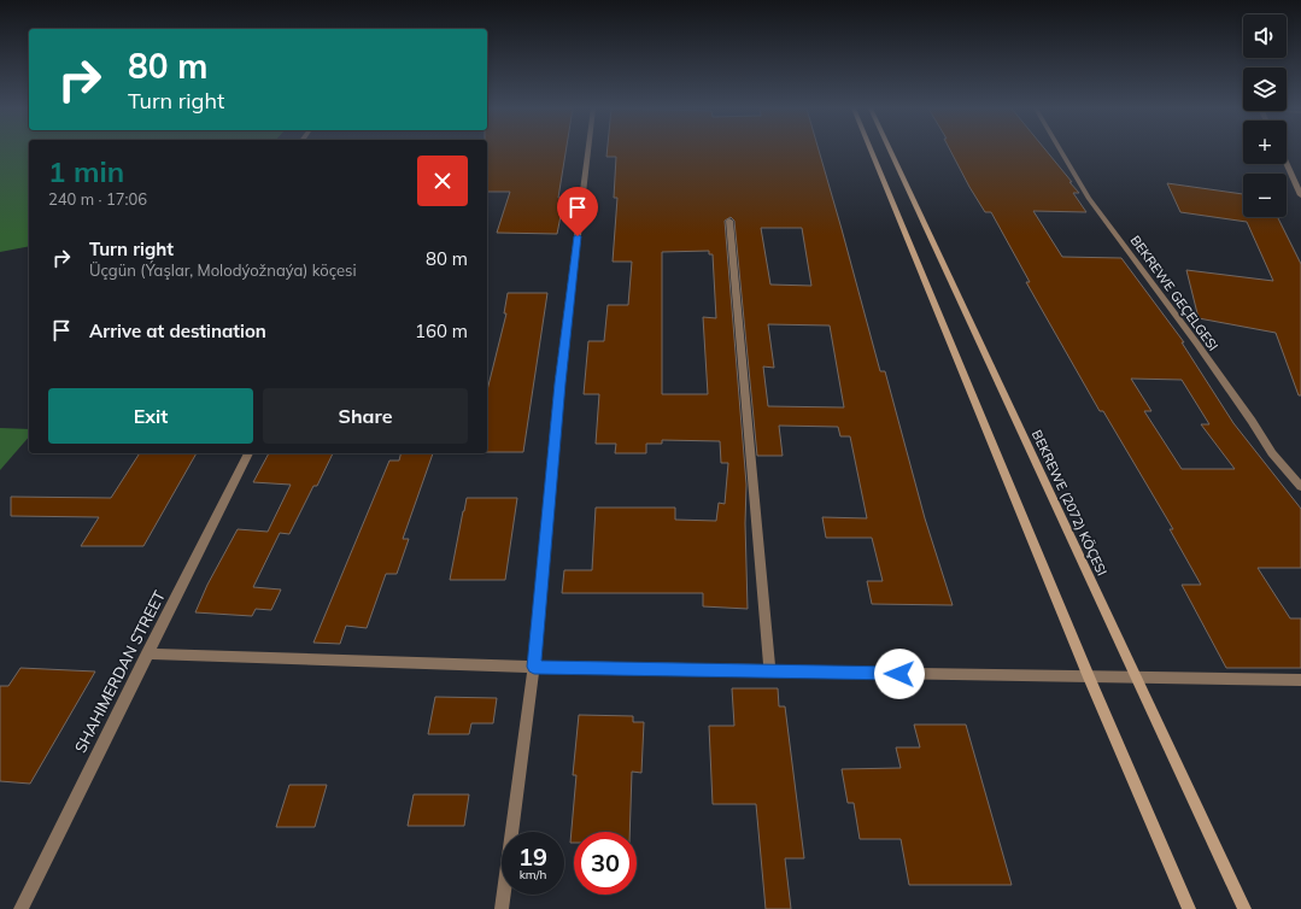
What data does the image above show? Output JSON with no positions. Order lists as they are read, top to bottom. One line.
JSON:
{"streets":{"main road":["BEKREWE (2072) KÖÇESI"],"street":["BEKREWE GEÇELGESI","SHAHIMERDAN STREET"]},"page":{"map_buttons":["+","−"],"turn":["80 m","Turn right"],"heading":["1 min","240 m · 17:06"],"list":[{"name":"Turn right","note":"Üçgün (Ýaşlar, Molodýožnaýa) köçesi","value":"80 m"},{"name":"Arrive at destination","value":"160 m"}],"buttons":["Exit","Share"],"speed":"19 km/h","limit":"30"}}
